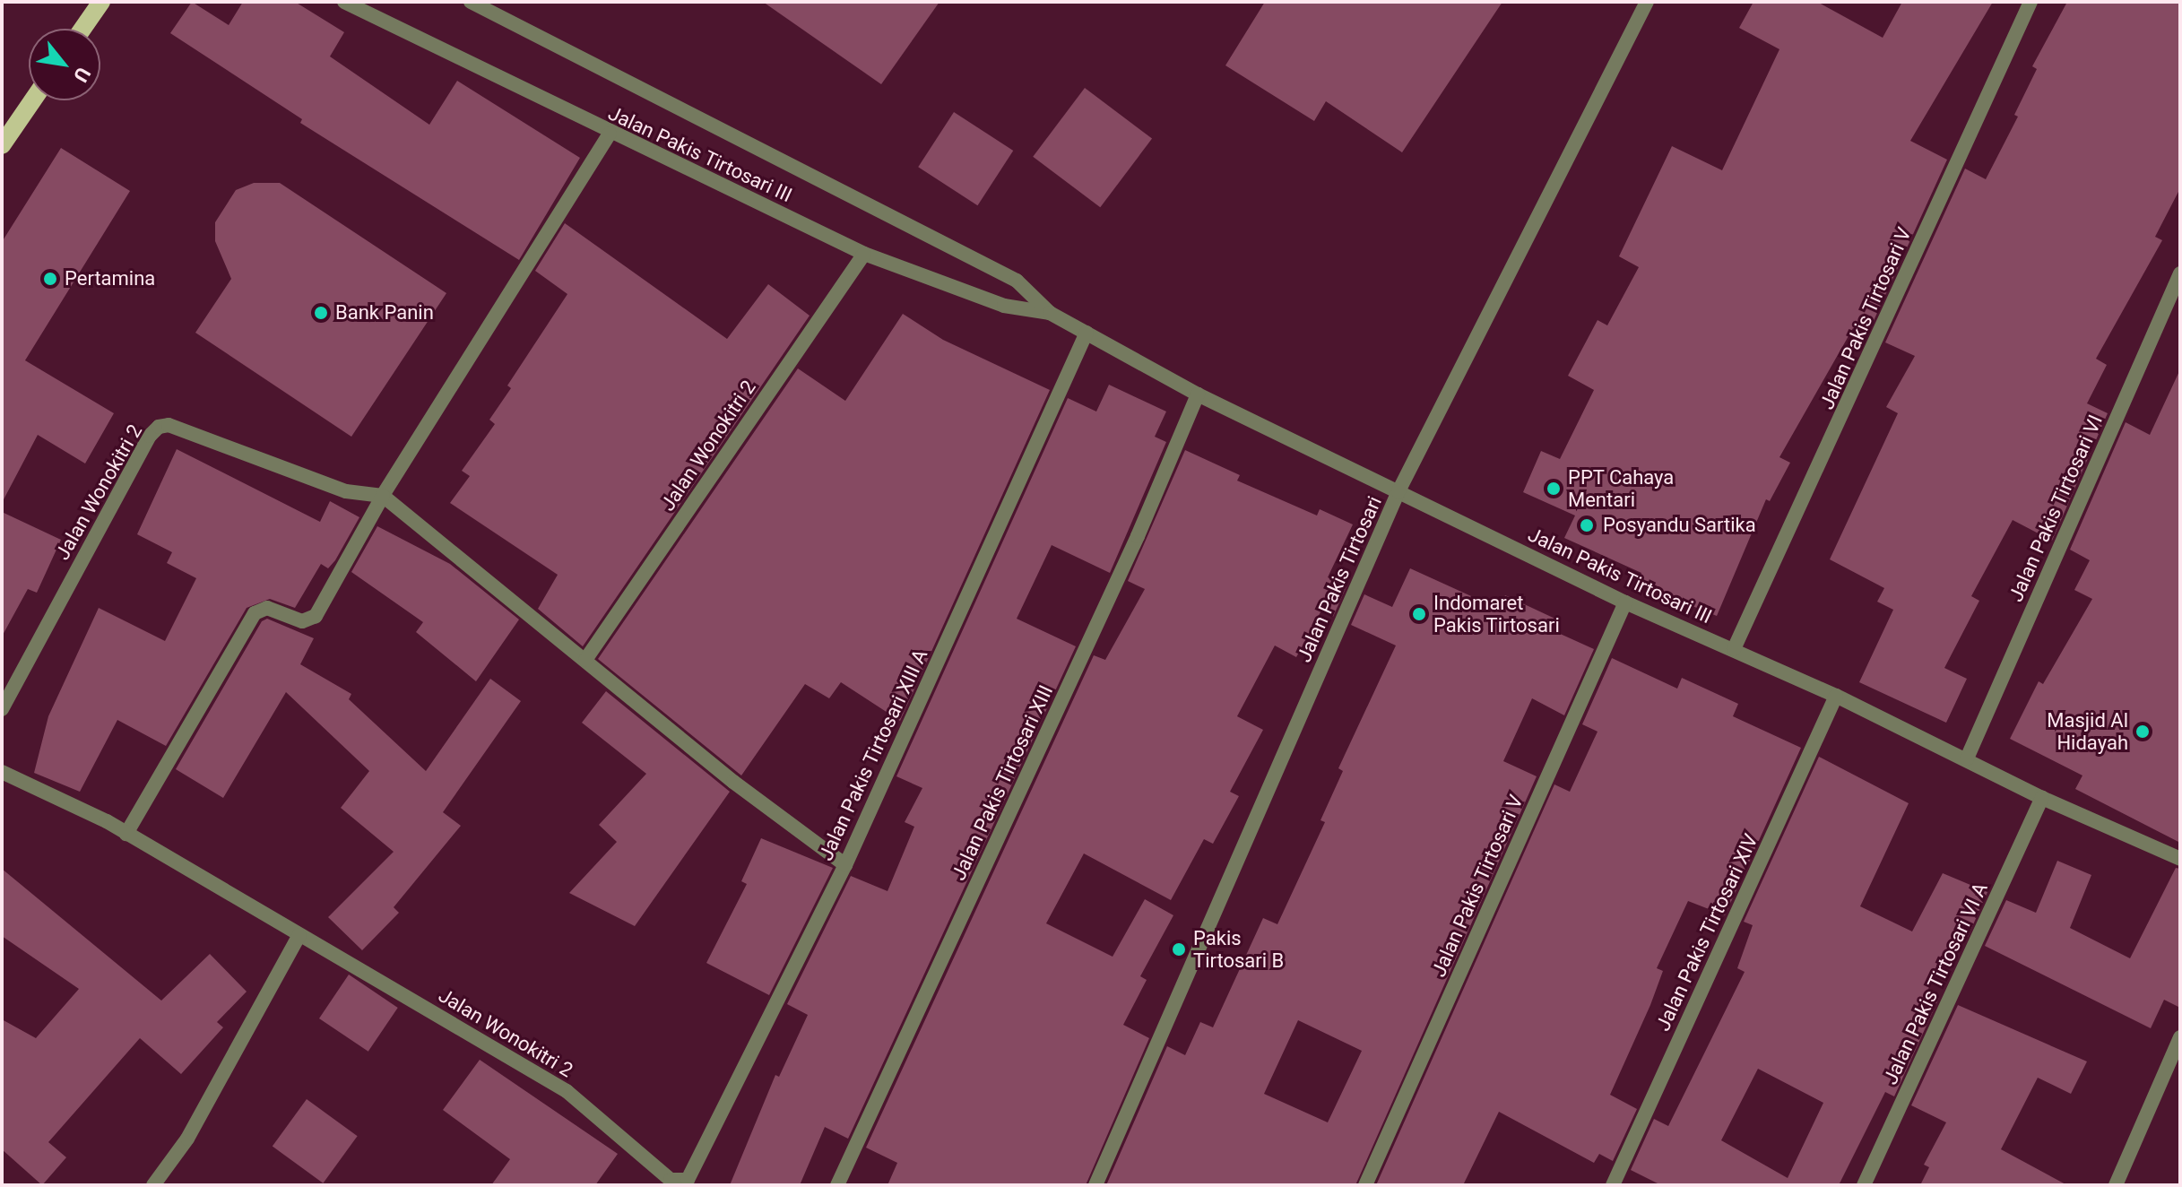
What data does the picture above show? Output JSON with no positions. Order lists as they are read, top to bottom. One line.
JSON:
{"streets":{"street":["Jalan Pakis Tirtosari III","Jalan Pakis Tirtosari V","Jalan Wonokitri 2","Jalan Pakis Tirtosari VI","Jalan Pakis Tirtosari","Jalan Pakis Tirtosari XIII A","Jalan Pakis Tirtosari XIII","Jalan Pakis Tirtosari XIV","Jalan Pakis Tirtosari VI A"]},"crossings":[["Jalan Pakis Tirtosari III","Jalan Pakis Tirtosari V"],["Jalan Pakis Tirtosari III","Jalan Wonokitri 2"],["Jalan Pakis Tirtosari III","Jalan Pakis Tirtosari VI"],["Jalan Pakis Tirtosari III","Jalan Pakis Tirtosari"],["Jalan Pakis Tirtosari III","Jalan Pakis Tirtosari XIII A"],["Jalan Pakis Tirtosari III","Jalan Pakis Tirtosari XIII"],["Jalan Pakis Tirtosari III","Jalan Pakis Tirtosari XIV"],["Jalan Pakis Tirtosari III","Jalan Pakis Tirtosari VI A"],["Jalan Wonokitri 2","Jalan Pakis Tirtosari XIII A"]],"places":["Pertamina","Bank Panin","PPT Cahaya Mentari","Posyandu Sartika","Indomaret Pakis Tirtosari","Masjid Al Hidayah","Pakis Tirtosari B"],"north":"bottom right"}
